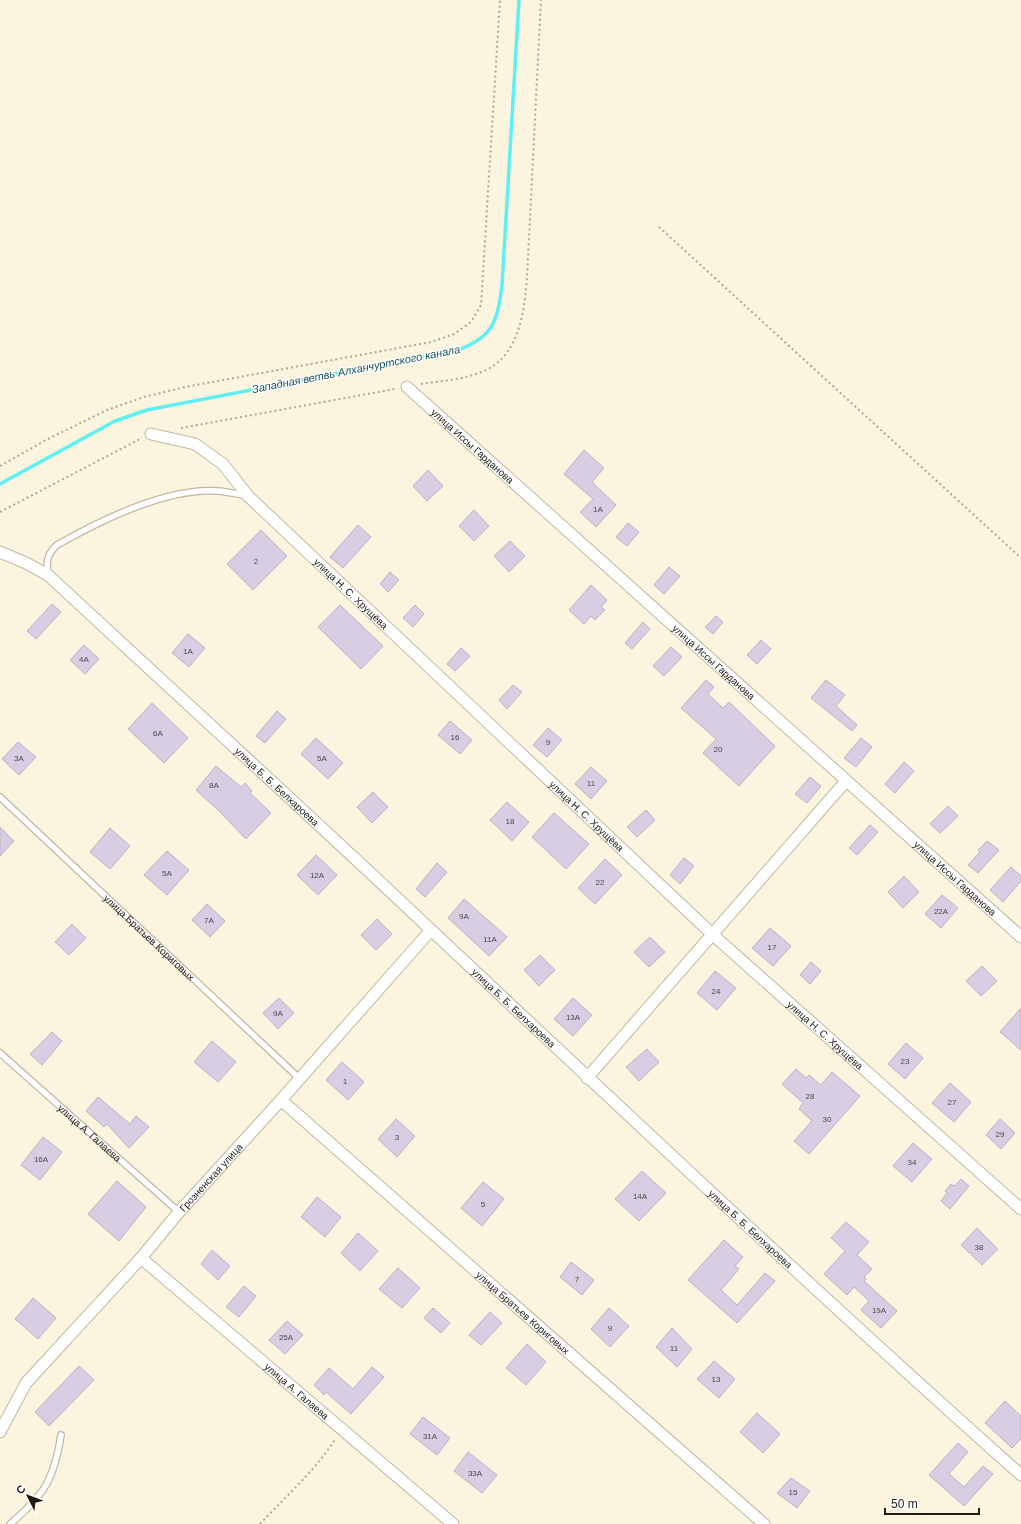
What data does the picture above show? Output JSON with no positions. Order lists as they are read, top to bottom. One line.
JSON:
{"streets":{"street":["улица Иссы Гарданова","улица Н. С. Хрущёва","улица Б. Б. Белхароева","улица Братьев Кориговых","улица А. Галаева","Грозненская улица"]},"crossings":[["улица Б. Б. Белхароева","Грозненская улица"],["улица Братьев Кориговых","Грозненская улица"],["улица А. Галаева","Грозненская улица"]],"water":["Западная ветвь Алханчуртского канала"],"house_numbers":["1А","2","1А","4А","6А","16","9","20","3А","5А","11","8А","18","5А","12А","22","22А","9А","7А","11А","17","24","9А","13А","23","1","28","27","30","29","3","16А","34","14А","5","38","7","19А","9","25А","11","13","31А","33А","15"],"scale_bar":"50 m","north":"top left"}
